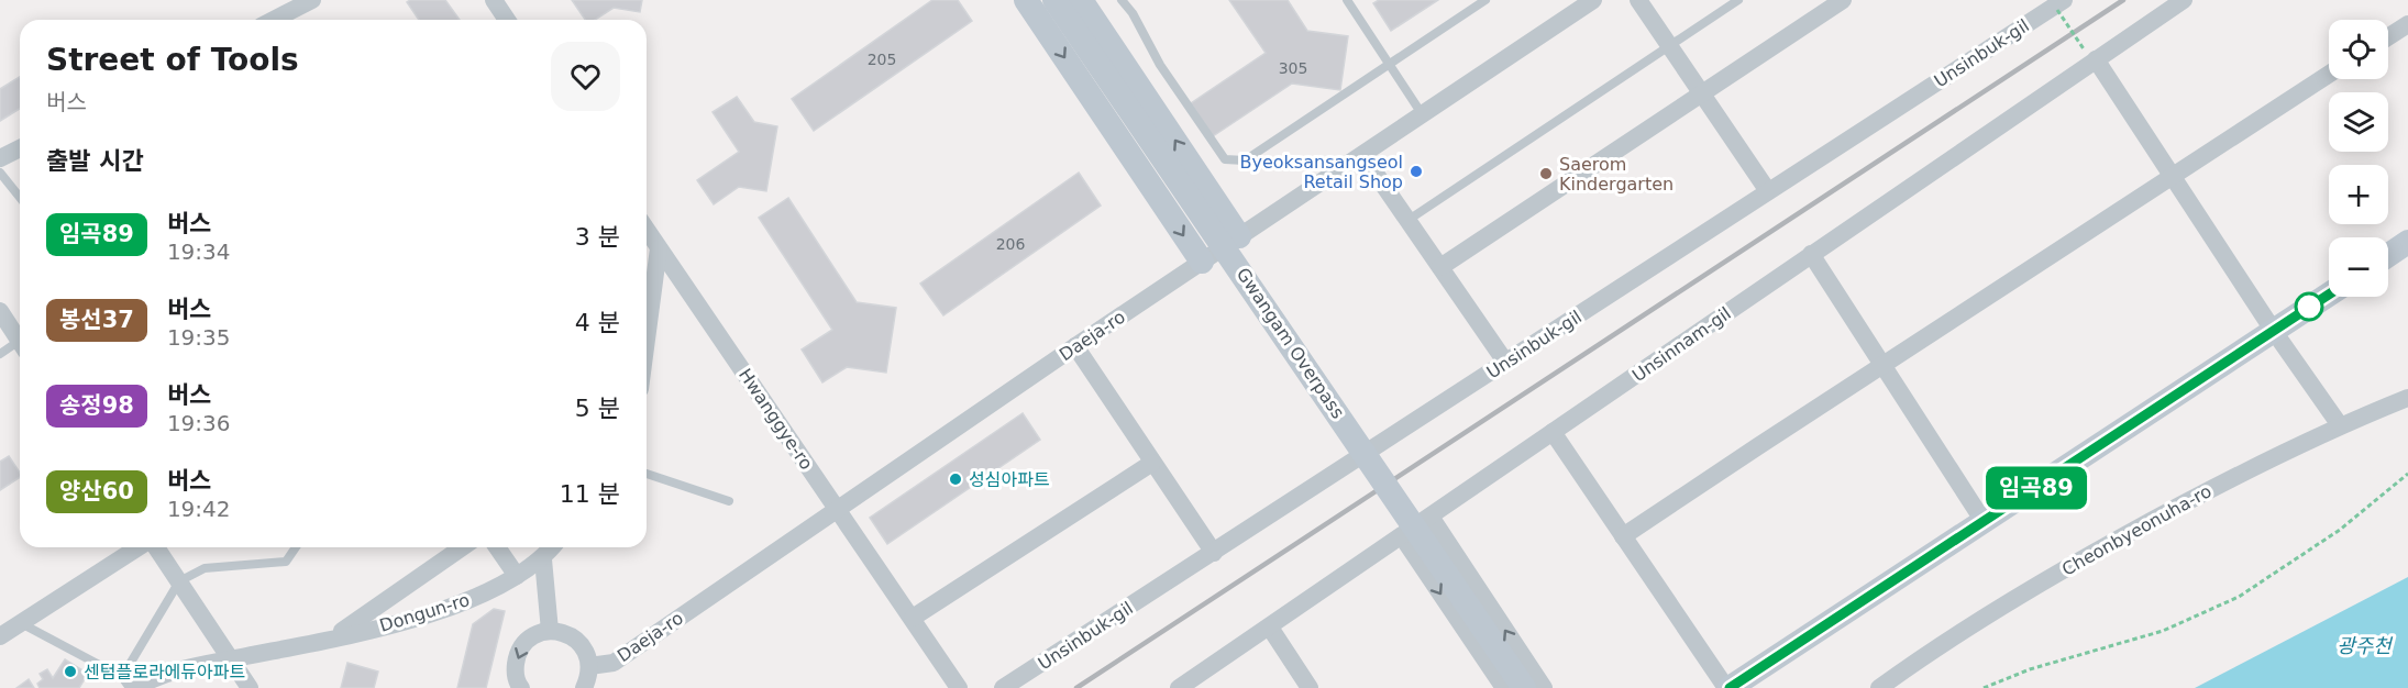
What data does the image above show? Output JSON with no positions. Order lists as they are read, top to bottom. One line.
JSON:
{"streets":{"street":["Unsinbuk-gil","Daeja-ro","Gwangam Overpass","Unsinnam-gil","Hwanggye-ro","Cheonbyeonuha-ro","Dongun-ro"]},"crossings":[["Daeja-ro","Hwanggye-ro"]],"water":["광주천"],"places":["Byeoksansangseol Retail Shop","Saerom Kindergarten","성심아파트","센텀플로라에듀아파트"],"lines":["bus line 임곡89"],"house_numbers":["205","305","206"],"page":{"on_map":"임곡89","map_buttons":["+","−"],"heading":[["Street of Tools","버스"],"출발 시간"],"list":[{"mark":"임곡89","name":"버스","note":"19:34","value":"3 분"},{"mark":"봉선37","name":"버스","note":"19:35","value":"4 분"},{"mark":"송정98","name":"버스","note":"19:36","value":"5 분"},{"mark":"양산60","name":"버스","note":"19:42","value":"11 분"}]}}
